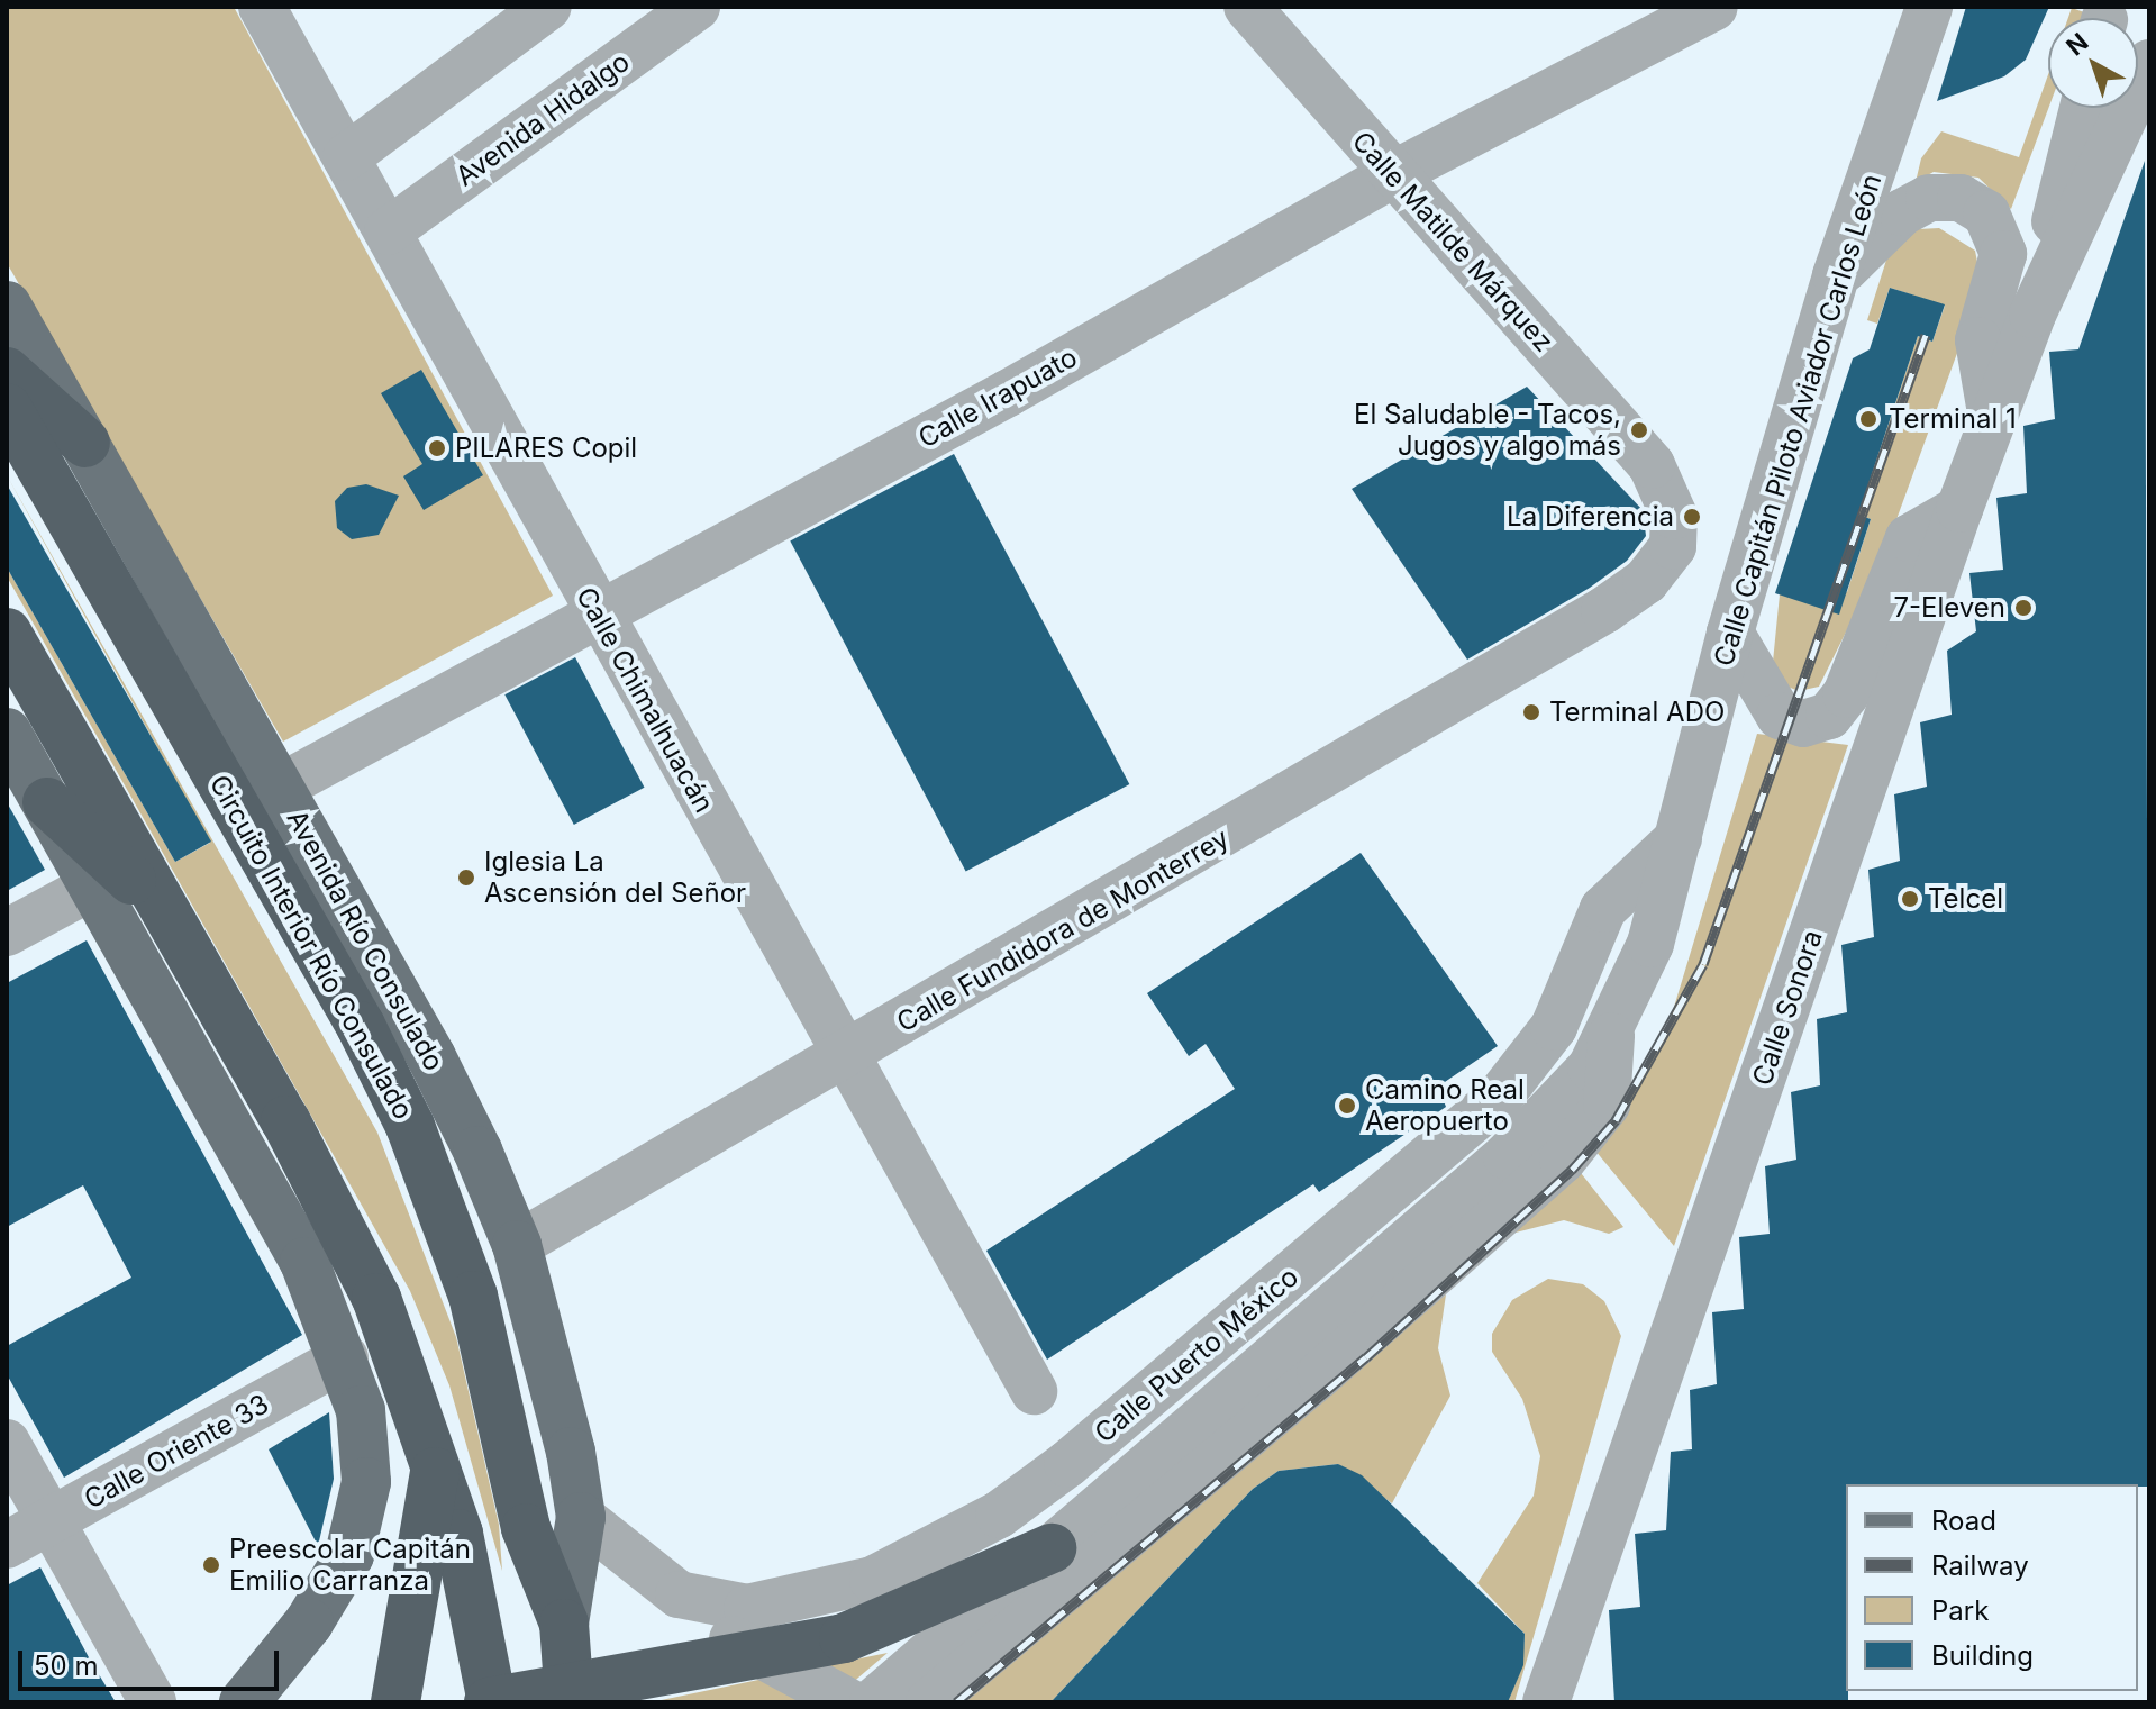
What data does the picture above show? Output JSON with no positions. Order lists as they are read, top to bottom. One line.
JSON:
{"streets":{"highway":["Circuito Interior Río Consulado"],"main road":["Avenida Río Consulado"],"street":["Avenida Hidalgo","Calle Matilde Márquez","Calle Irapuato","Calle Capitán Piloto Aviador Carlos León","Calle Chimalhuacán","Calle Fundidora de Monterrey","Calle Sonora","Calle Puerto México","Calle Oriente 33"]},"crossings":[["Avenida Hidalgo","Calle Chimalhuacán"],["Calle Matilde Márquez","Calle Irapuato"],["Calle Matilde Márquez","Calle Fundidora de Monterrey"],["Calle Irapuato","Calle Chimalhuacán"],["Calle Irapuato","Avenida Río Consulado"],["Calle Capitán Piloto Aviador Carlos León","Calle Puerto México"],["Calle Chimalhuacán","Calle Fundidora de Monterrey"],["Calle Fundidora de Monterrey","Avenida Río Consulado"],["Avenida Río Consulado","Circuito Interior Río Consulado"],["Avenida Río Consulado","Calle Puerto México"]],"places":["Terminal 1","El Saludable - Tacos, Jugos y algo más","PILARES Copil","La Diferencia","7-Eleven","Terminal ADO","Iglesia La Ascensión del Señor","Telcel","Camino Real Aeropuerto","Preescolar Capitán Emilio Carranza"],"legend":["Road","Railway","Park","Building"],"scale_bar":"50 m","north":"top left"}
